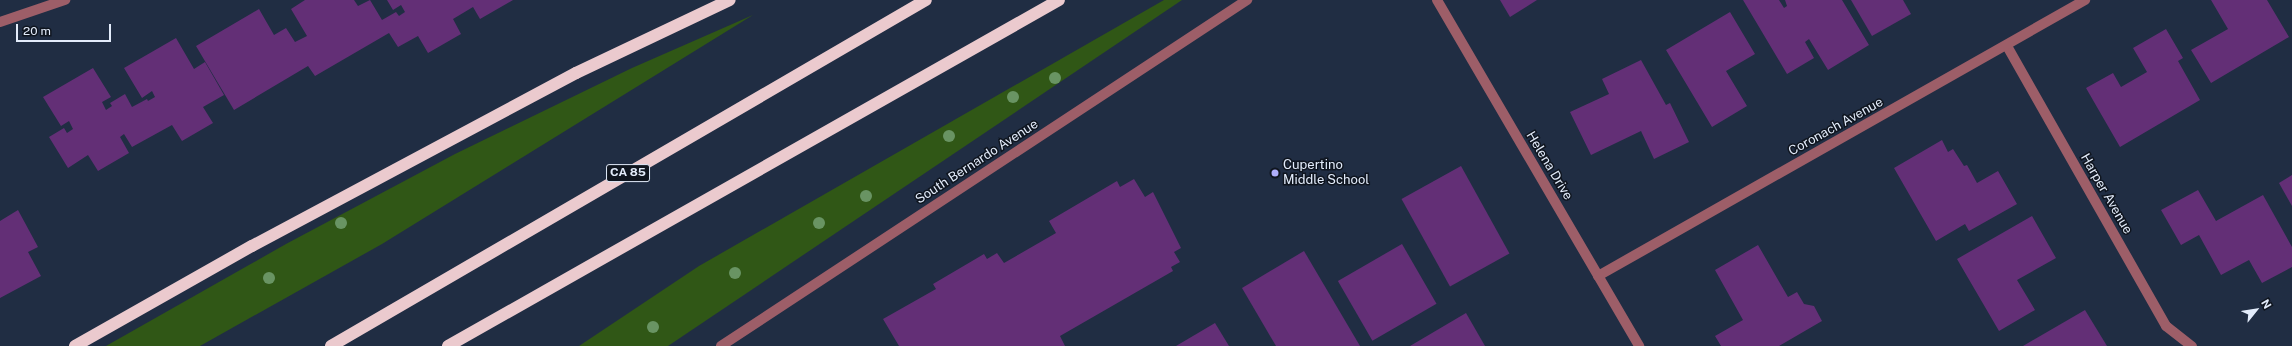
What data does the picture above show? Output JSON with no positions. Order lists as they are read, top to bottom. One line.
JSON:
{"streets":{"highway":["CA 85"],"street":["Coronach Avenue","South Bernardo Avenue","Helena Drive","Harper Avenue"]},"crossings":[["Coronach Avenue","Helena Drive"],["Coronach Avenue","Harper Avenue"]],"places":["Cupertino Middle School"],"scale_bar":"20 m","north":"top right"}
